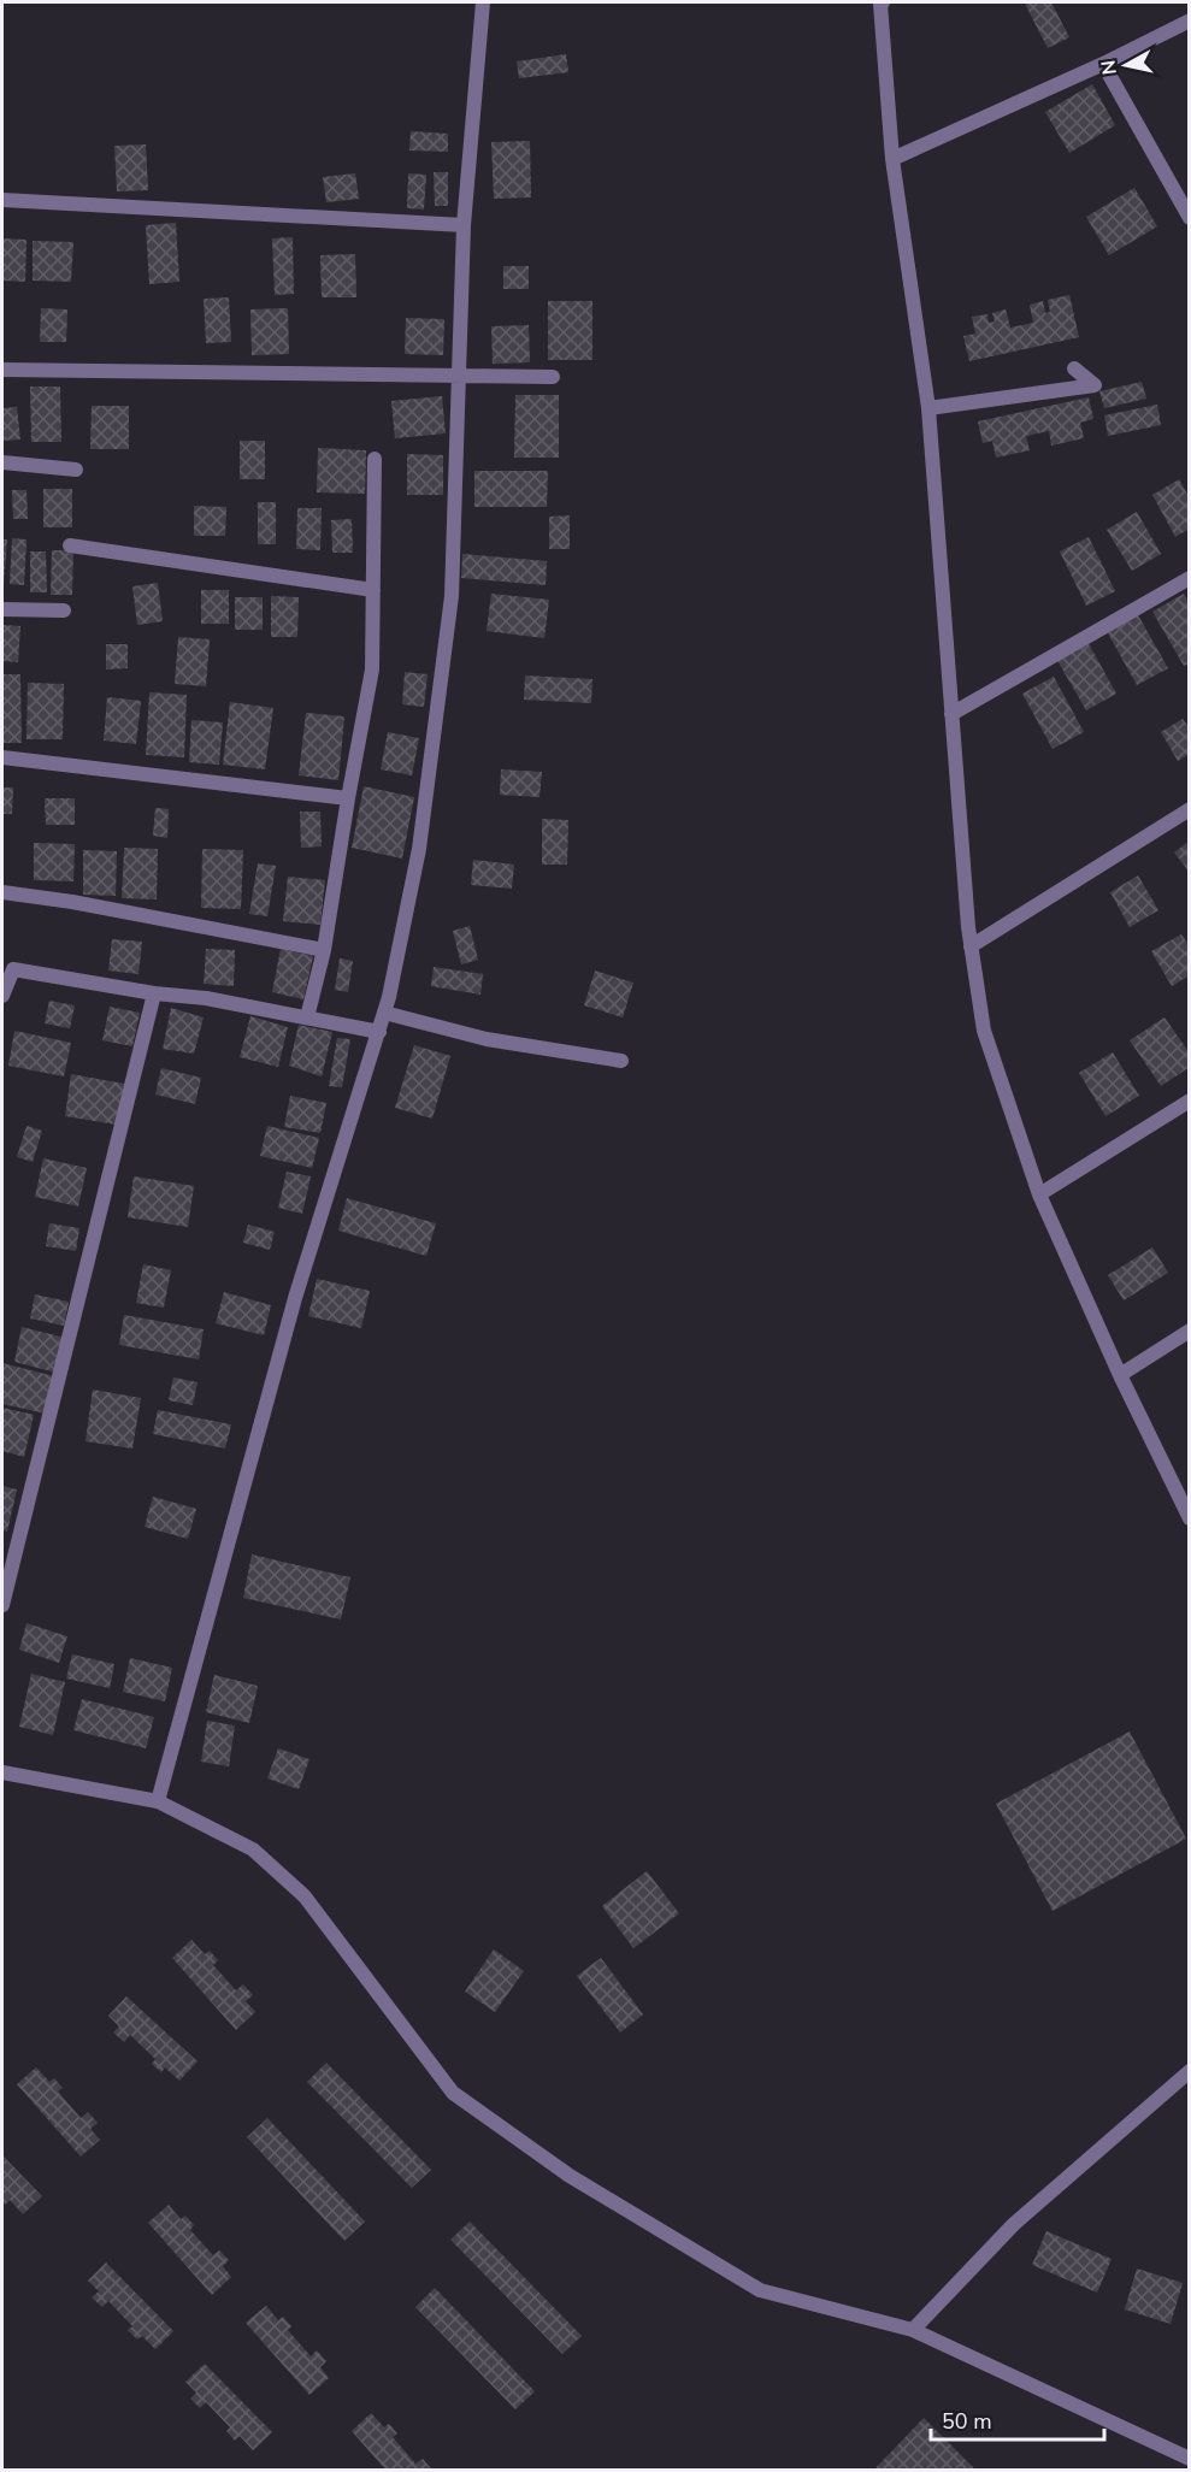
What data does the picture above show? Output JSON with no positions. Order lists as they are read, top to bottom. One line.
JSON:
{"scale_bar":"50 m","north":"left"}
